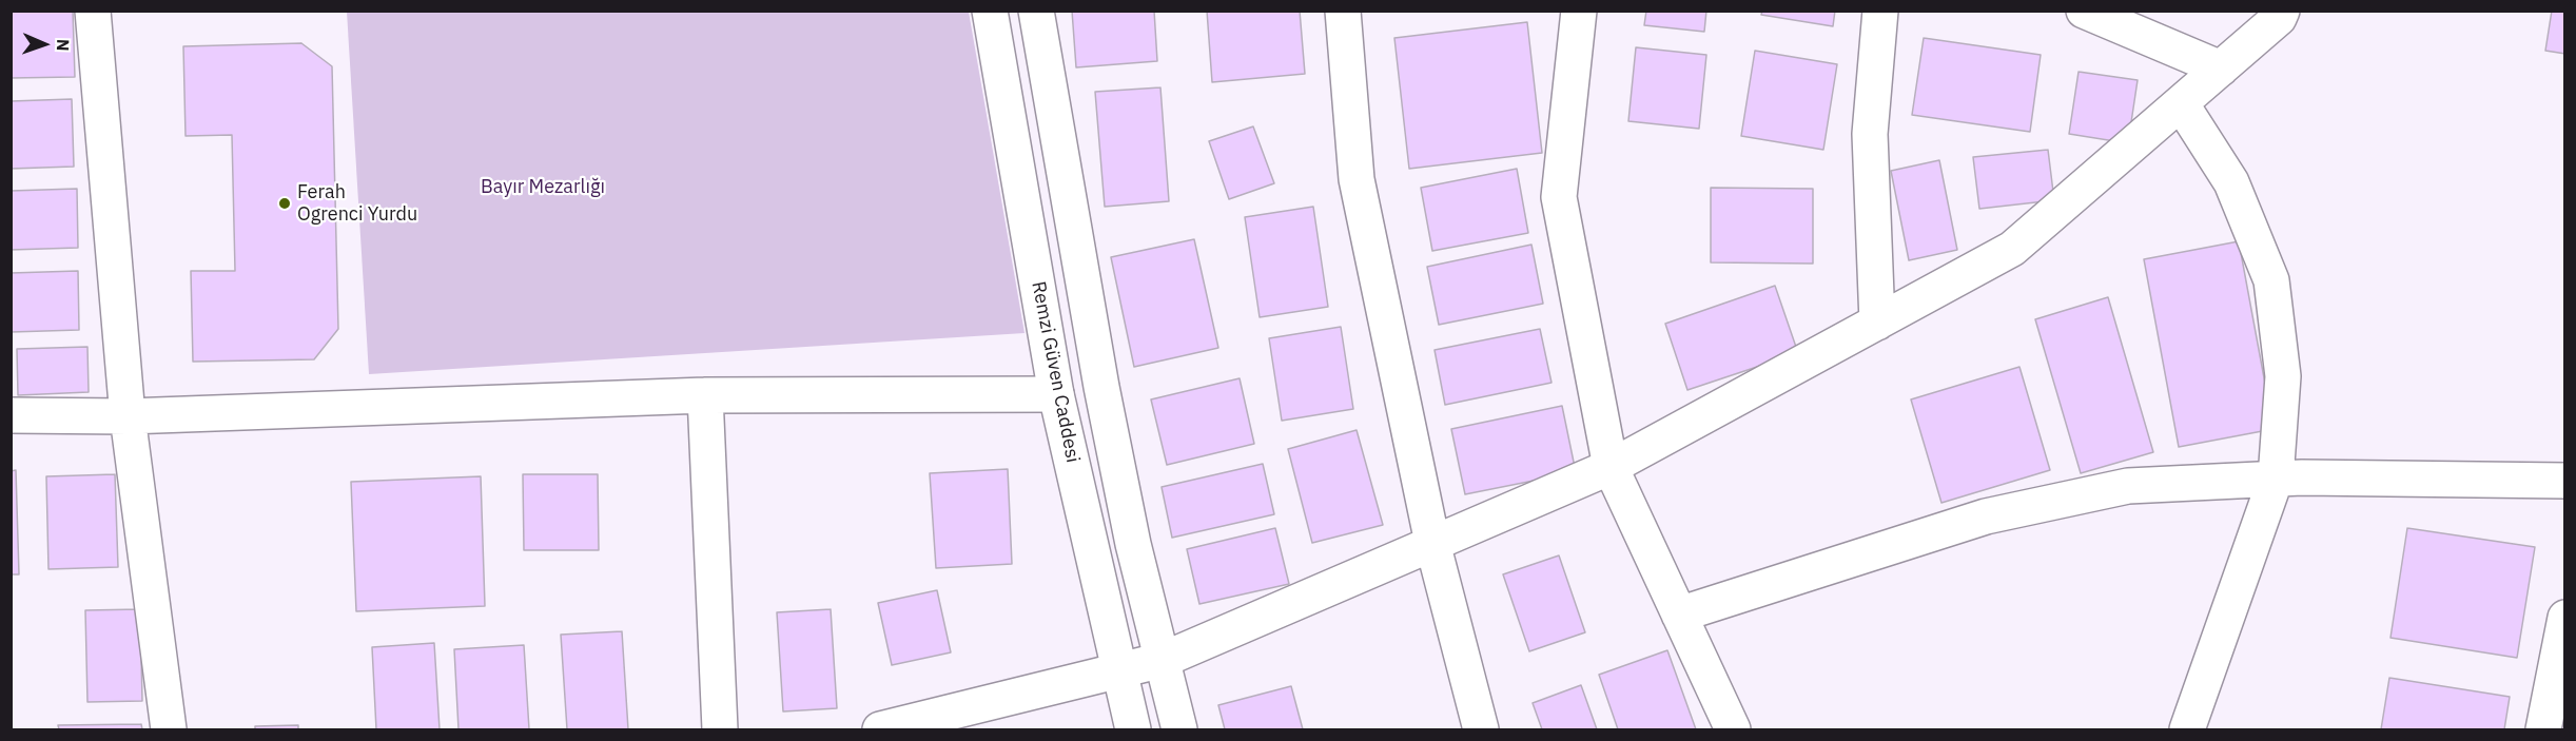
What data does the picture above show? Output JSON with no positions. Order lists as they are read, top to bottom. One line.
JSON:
{"streets":{"street":["Remzi Güven Caddesi"]},"parks":["Bayır Mezarlığı"],"places":["Ferah Ogrenci Yurdu"],"north":"right"}
